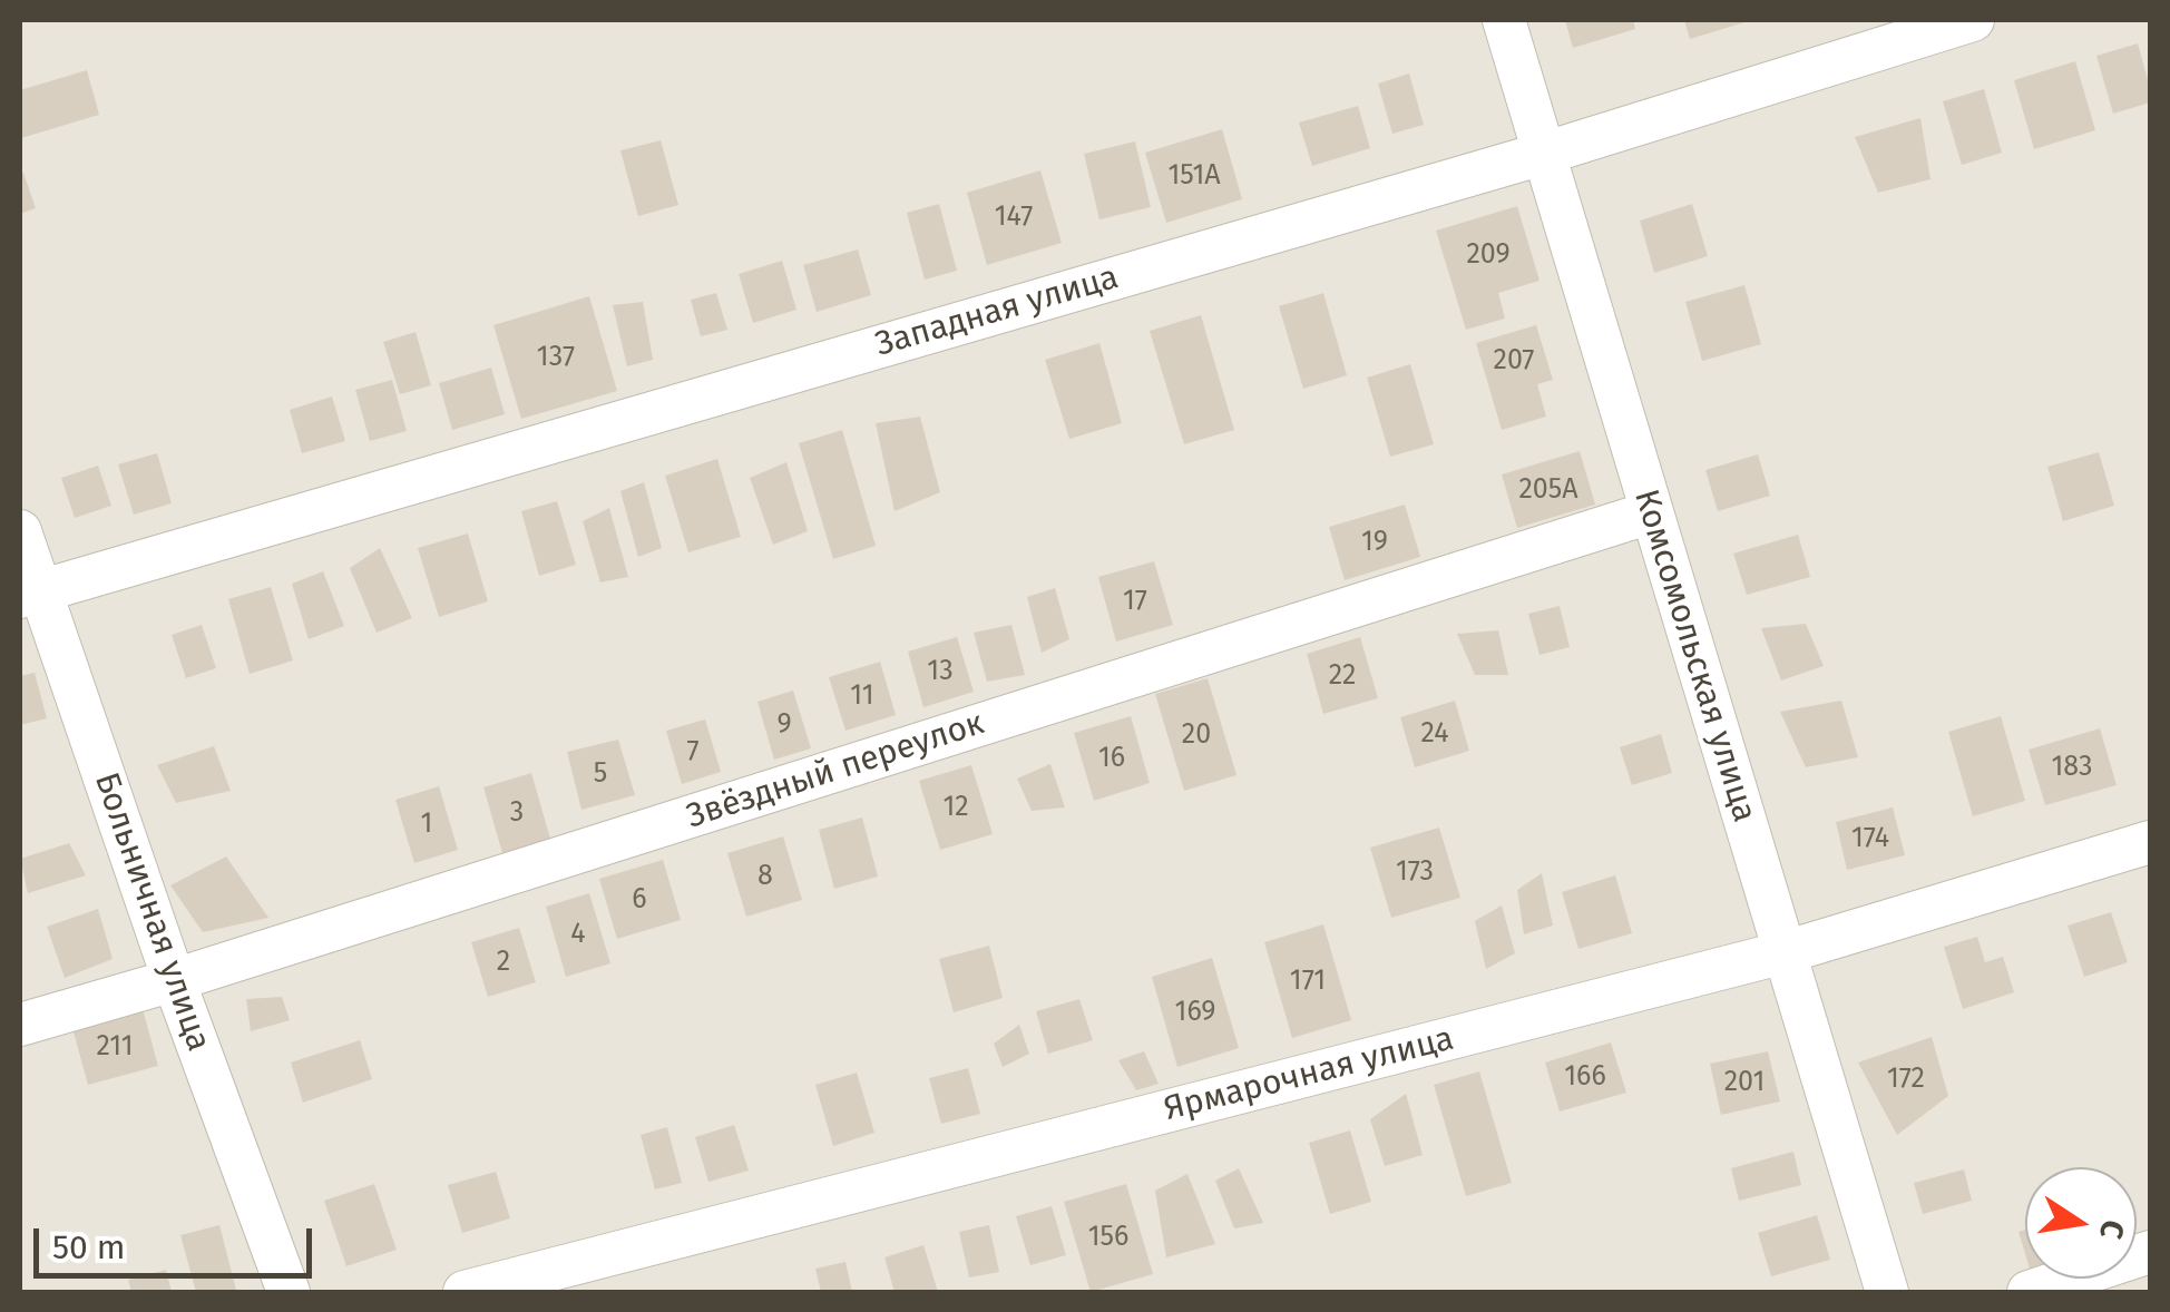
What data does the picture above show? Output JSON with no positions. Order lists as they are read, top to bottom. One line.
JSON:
{"streets":{"street":["Западная улица","Комсомольская улица","Звёздный переулок","Больничная улица","Ярмарочная улица"]},"crossings":[["Западная улица","Комсомольская улица"],["Западная улица","Больничная улица"],["Комсомольская улица","Звёздный переулок"],["Комсомольская улица","Ярмарочная улица"],["Звёздный переулок","Больничная улица"]],"house_numbers":["151А","147","209","137","207","205А","19","17","13","22","11","9","24","20","7","16","183","5","12","3","1","174","173","8","6","4","2","171","169","211","166","172","201","156"],"scale_bar":"50 m","north":"right"}
